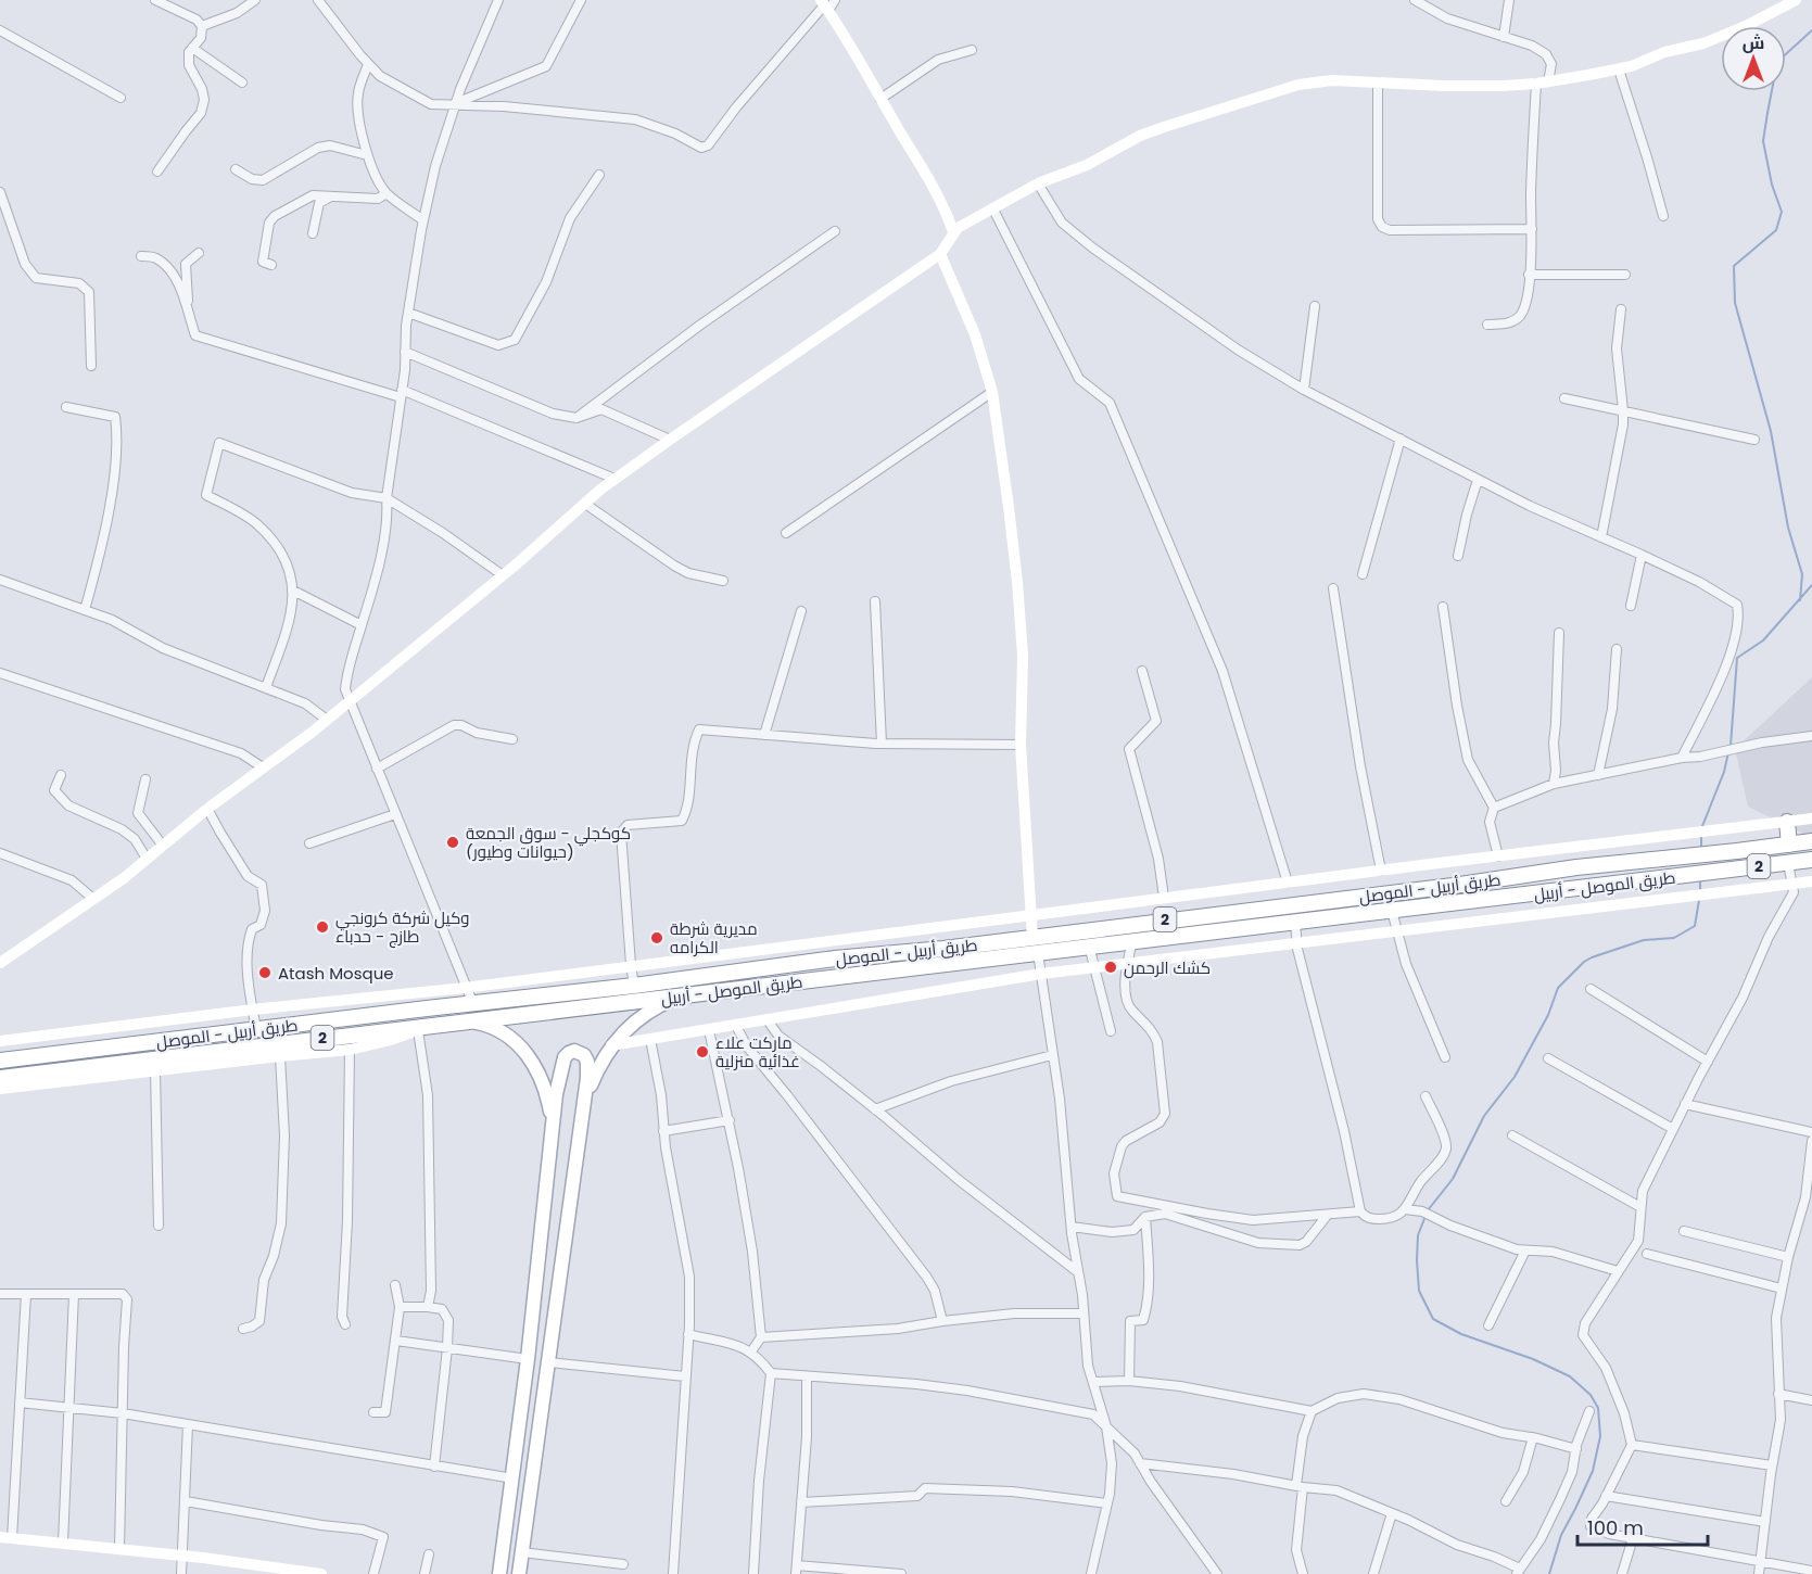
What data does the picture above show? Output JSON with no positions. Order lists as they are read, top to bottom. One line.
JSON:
{"streets":{"highway":["2","طريق الموصل - أربيل","طريق أربيل - الموصل"]},"places":["كوكجلي - سوق الجمعة (حيوانات وطيور)","وكيل شركة كرونجي طازج - حدباء","مديرية شرطة الكرامه","كشك الرحمن","Atash Mosque","ماركت علاء غذائية منزلية"],"scale_bar":"100 m","north":"top"}
